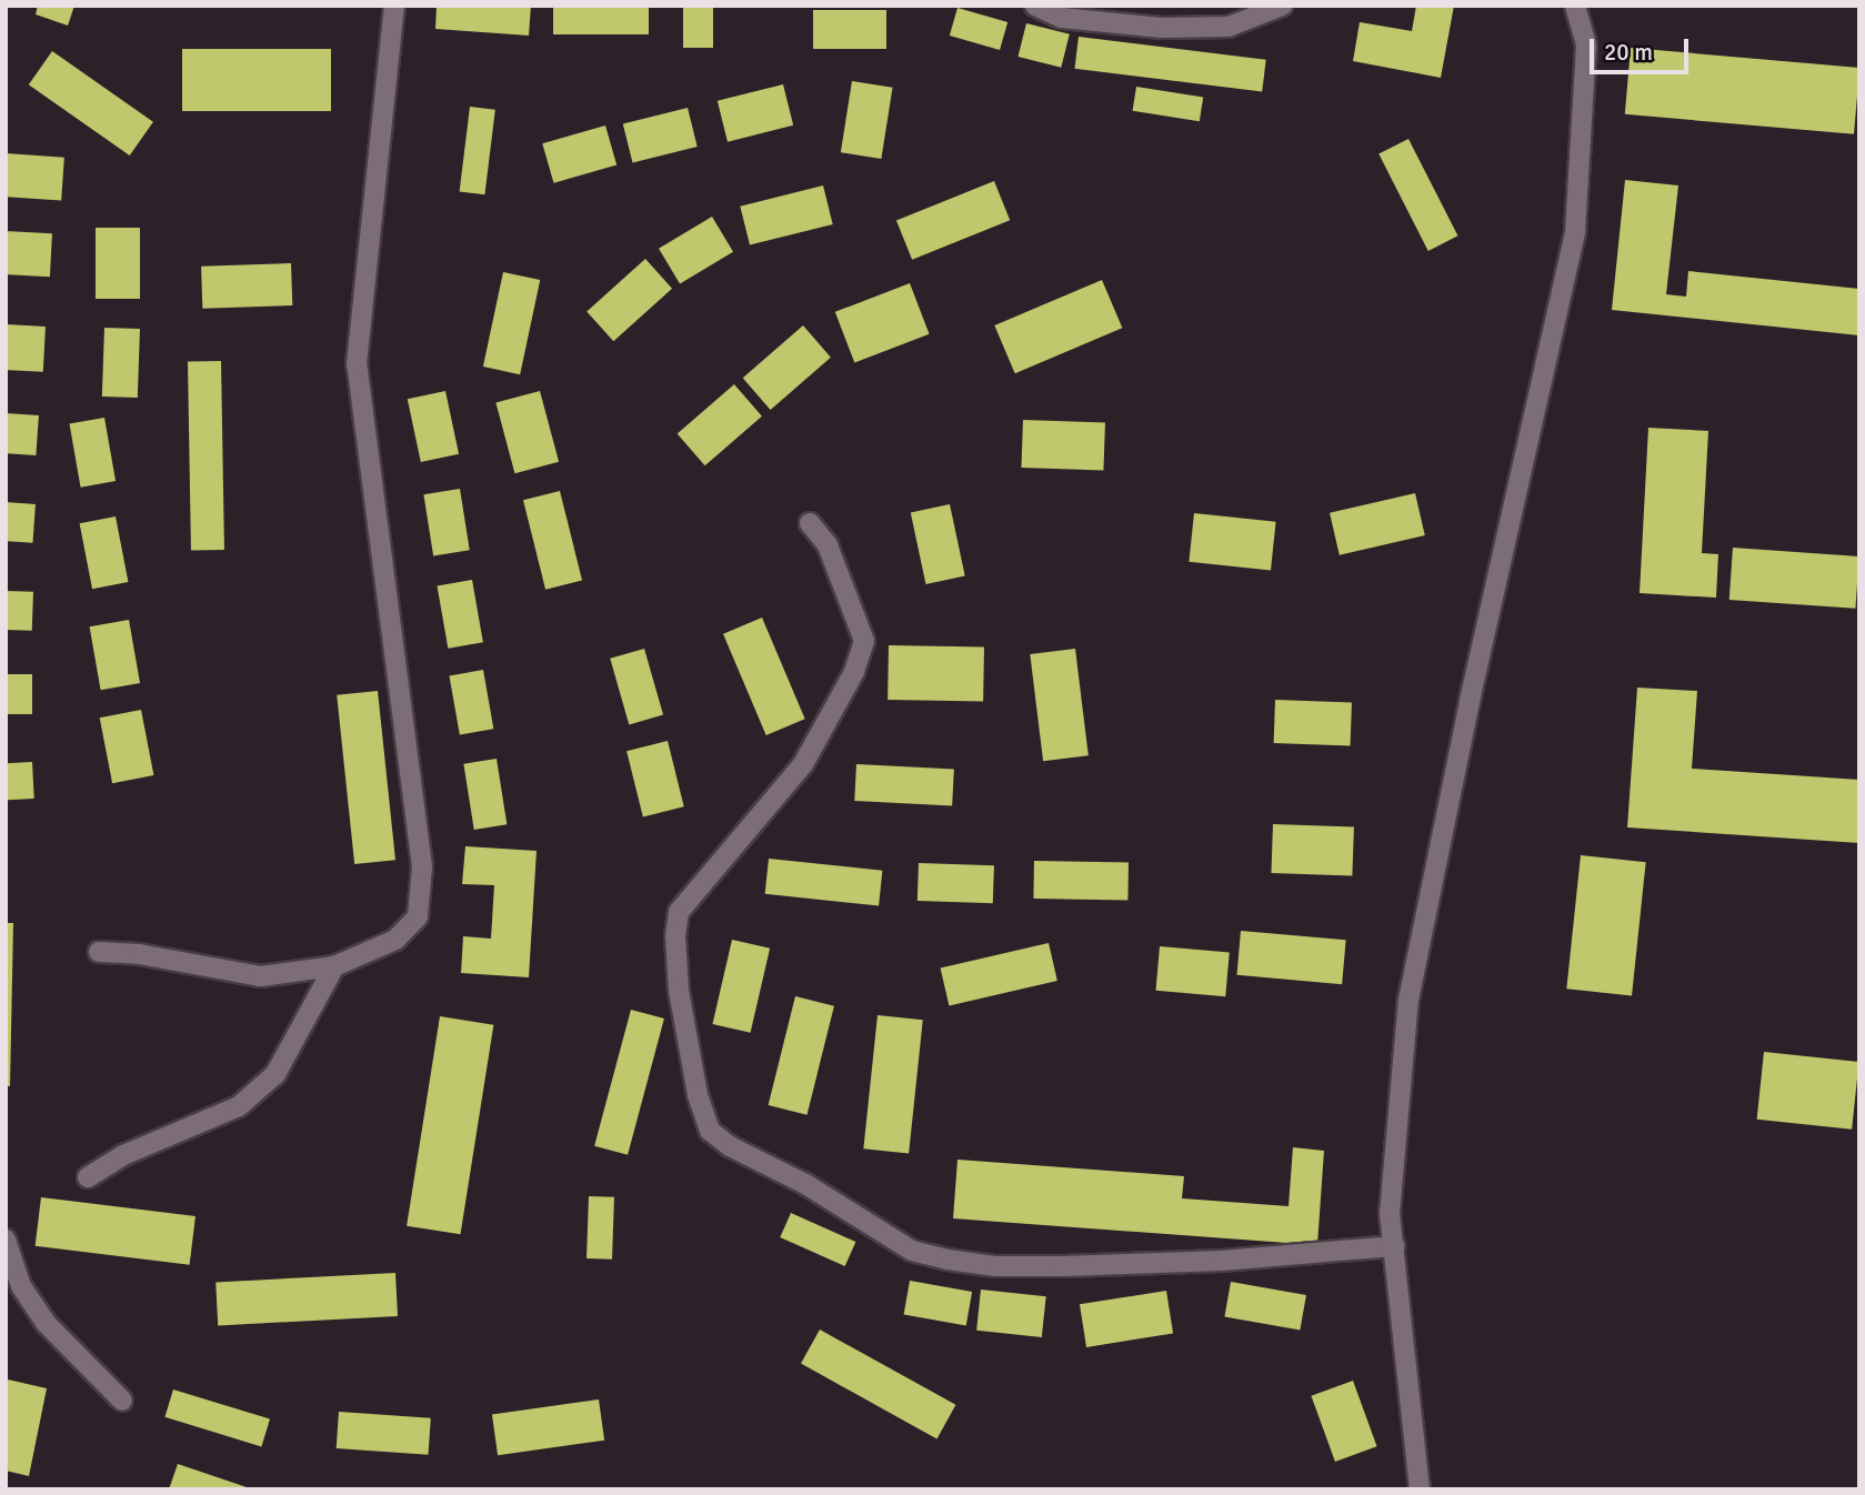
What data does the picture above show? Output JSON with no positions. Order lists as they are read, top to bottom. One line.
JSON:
{"scale_bar":"20 m"}
